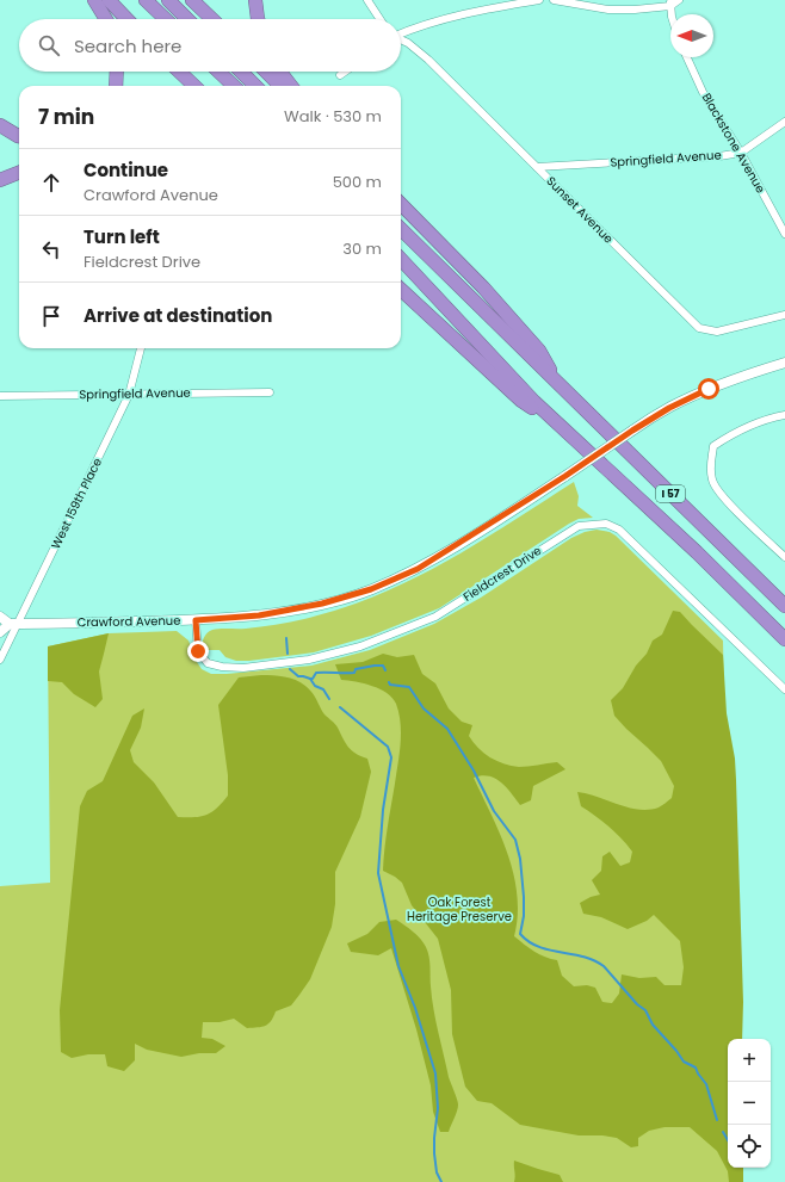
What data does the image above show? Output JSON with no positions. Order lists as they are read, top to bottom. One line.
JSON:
{"streets":{"highway":["I 57"],"main road":["Crawford Avenue"],"street":["Blackstone Avenue","Springfield Avenue","Sunset Avenue","West 159th Place","Fieldcrest Drive"]},"crossings":[["Blackstone Avenue","Springfield Avenue"],["Springfield Avenue","Sunset Avenue"],["Springfield Avenue","West 159th Place"],["West 159th Place","Crawford Avenue"],["Fieldcrest Drive","Crawford Avenue"]],"parks":["Oak Forest Heritage Preserve"],"north":"left","page":{"search":"Search here","heading":["7 min","Walk · 530 m"],"list":[["Continue","Crawford Avenue","500 m"],["Turn left","Fieldcrest Drive","30 m"],"Arrive at destination"],"map_buttons":["+","−"]}}
